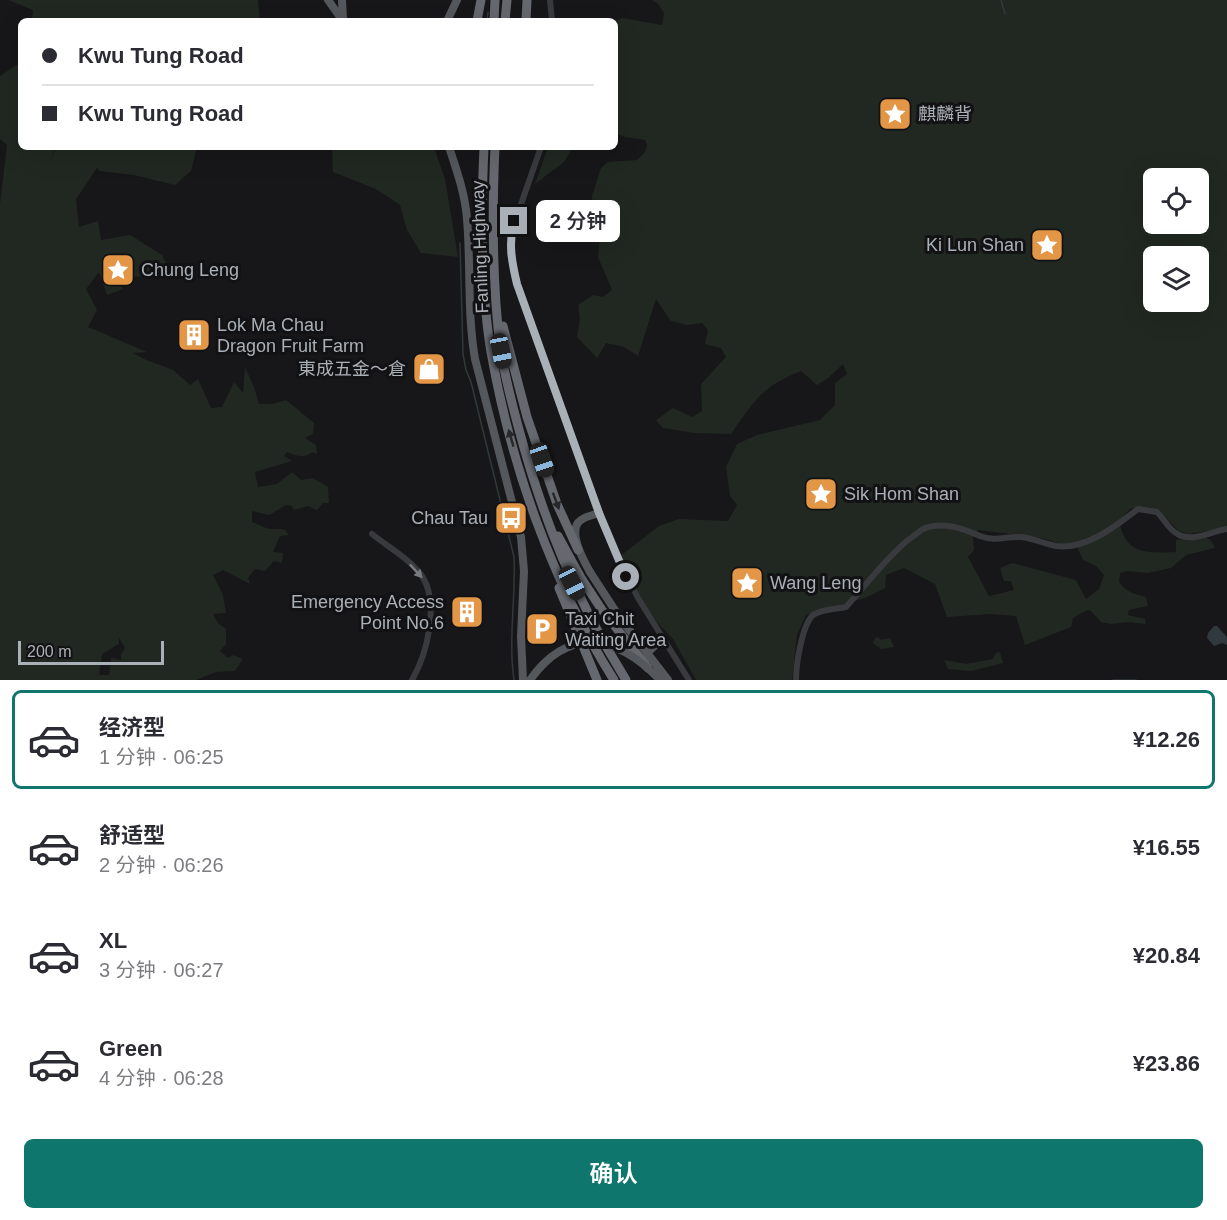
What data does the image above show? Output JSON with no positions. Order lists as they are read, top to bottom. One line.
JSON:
{"streets":{"highway":["Fanling Highway"]},"places":{"place":["麒麟背","Ki Lun Shan","Chung Leng","Sik Hom Shan","Wang Leng"],"building":["Lok Ma Chau Dragon Fruit Farm","Emergency Access Point No.6"],"shop":["東成五金～倉"],"bus stop":["Chau Tau"],"parking":["Taxi Chit Waiting Area"]},"scale_bar":"200 m","page":{"banner":["Kwu Tung Road","Kwu Tung Road"],"bubble":"2 分钟","scale":"200 m","list":[{"name":"经济型","note":"1 分钟 · 06:25","value":"¥12.26"},{"name":"舒适型","note":"2 分钟 · 06:26","value":"¥16.55"},{"name":"XL","note":"3 分钟 · 06:27","value":"¥20.84"},{"name":"Green","note":"4 分钟 · 06:28","value":"¥23.86"}],"buttons":"确认"}}
